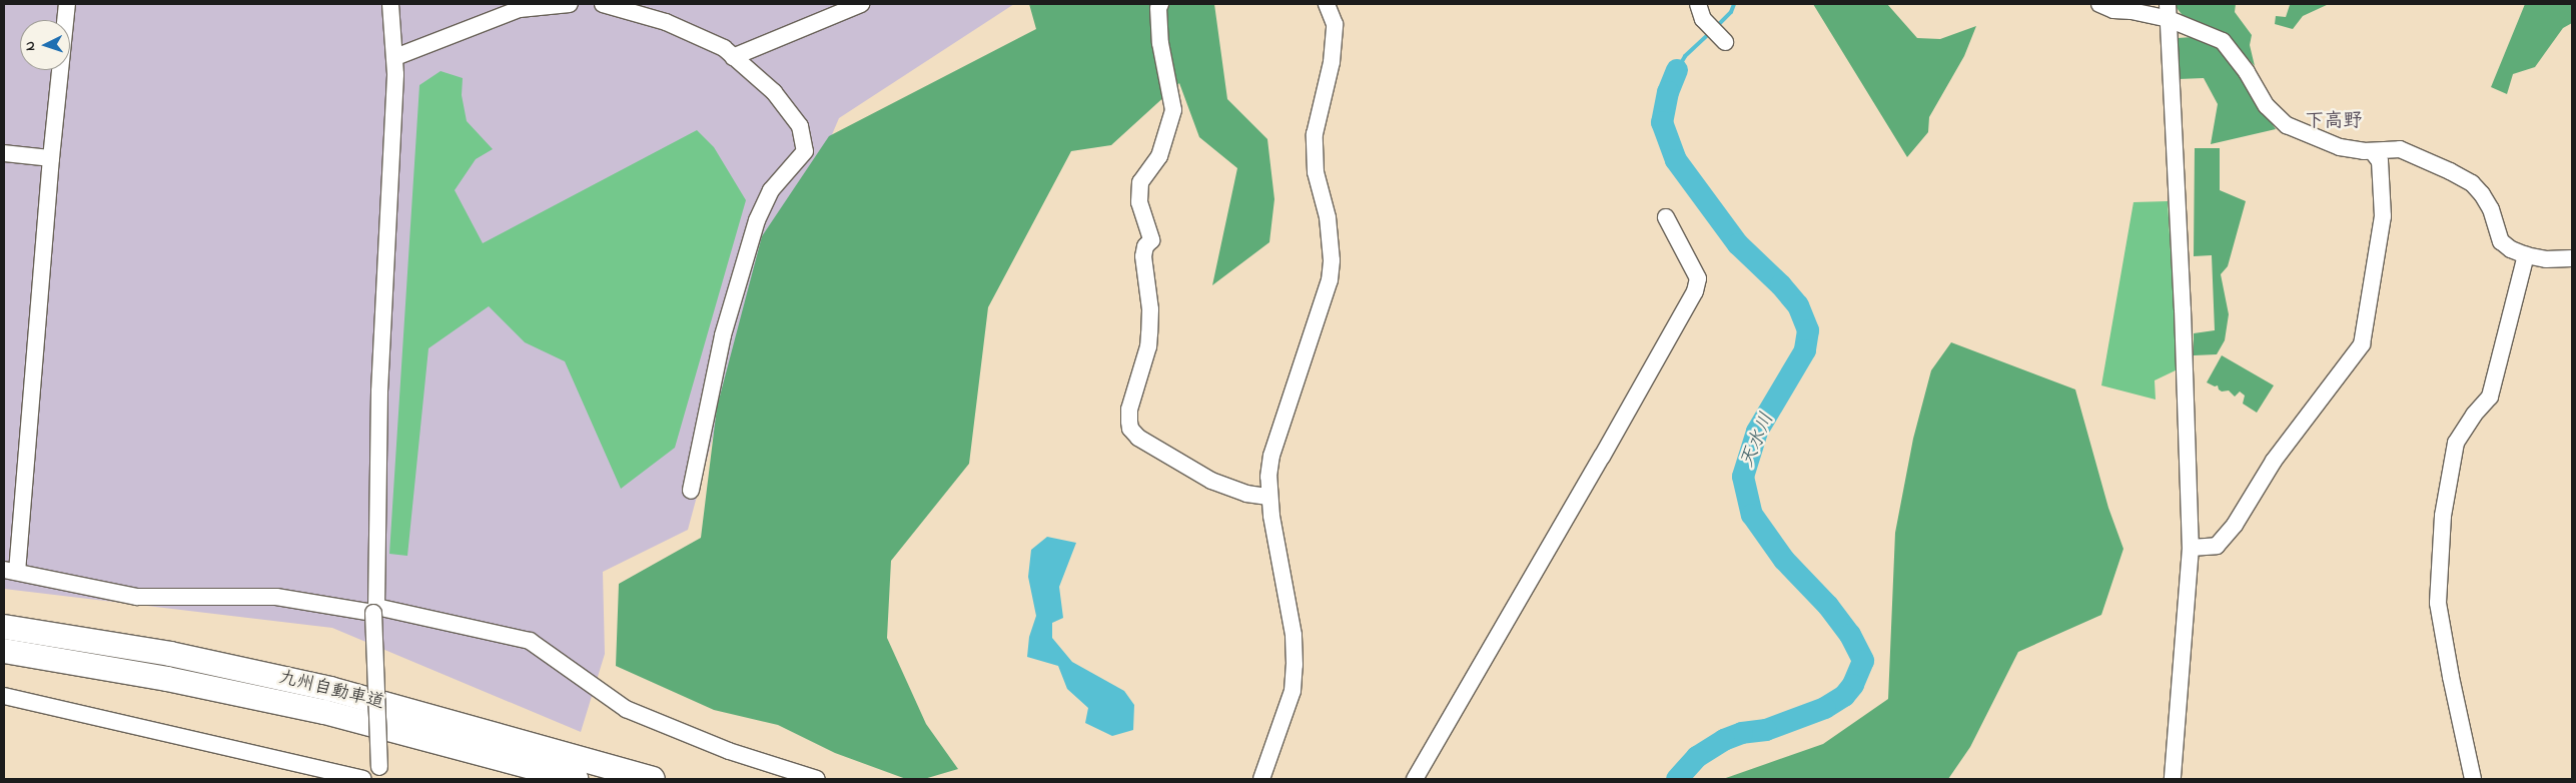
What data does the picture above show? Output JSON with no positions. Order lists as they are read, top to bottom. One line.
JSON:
{"streets":{"highway":["九州自動車道"]},"districts":["下高野"],"water":["天水川"],"north":"left"}
